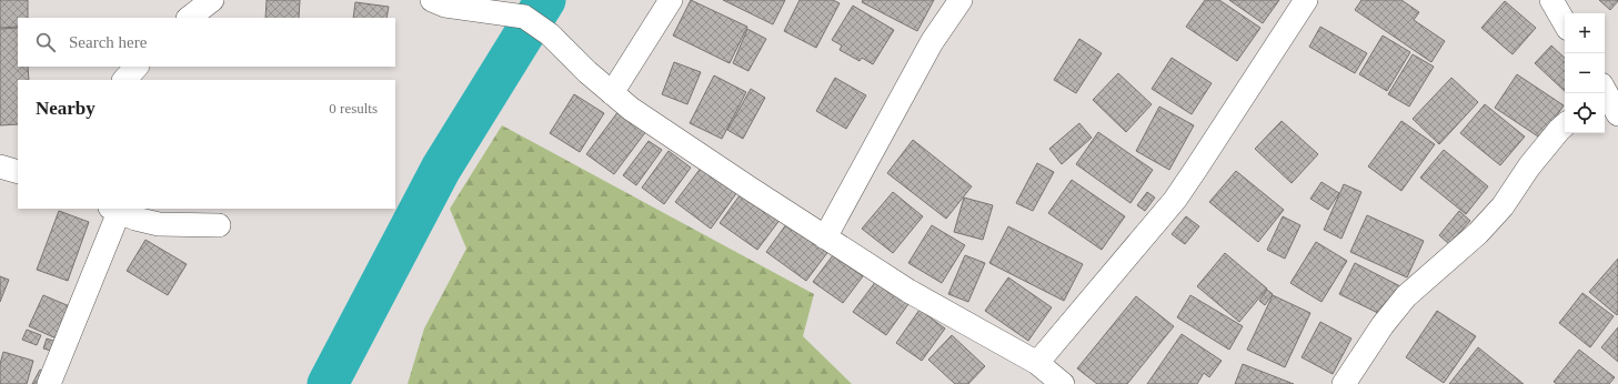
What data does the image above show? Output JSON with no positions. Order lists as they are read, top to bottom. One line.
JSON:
{"page":{"map_buttons":["+","−"],"search":"Search here","heading":["Nearby","0 results"]}}
